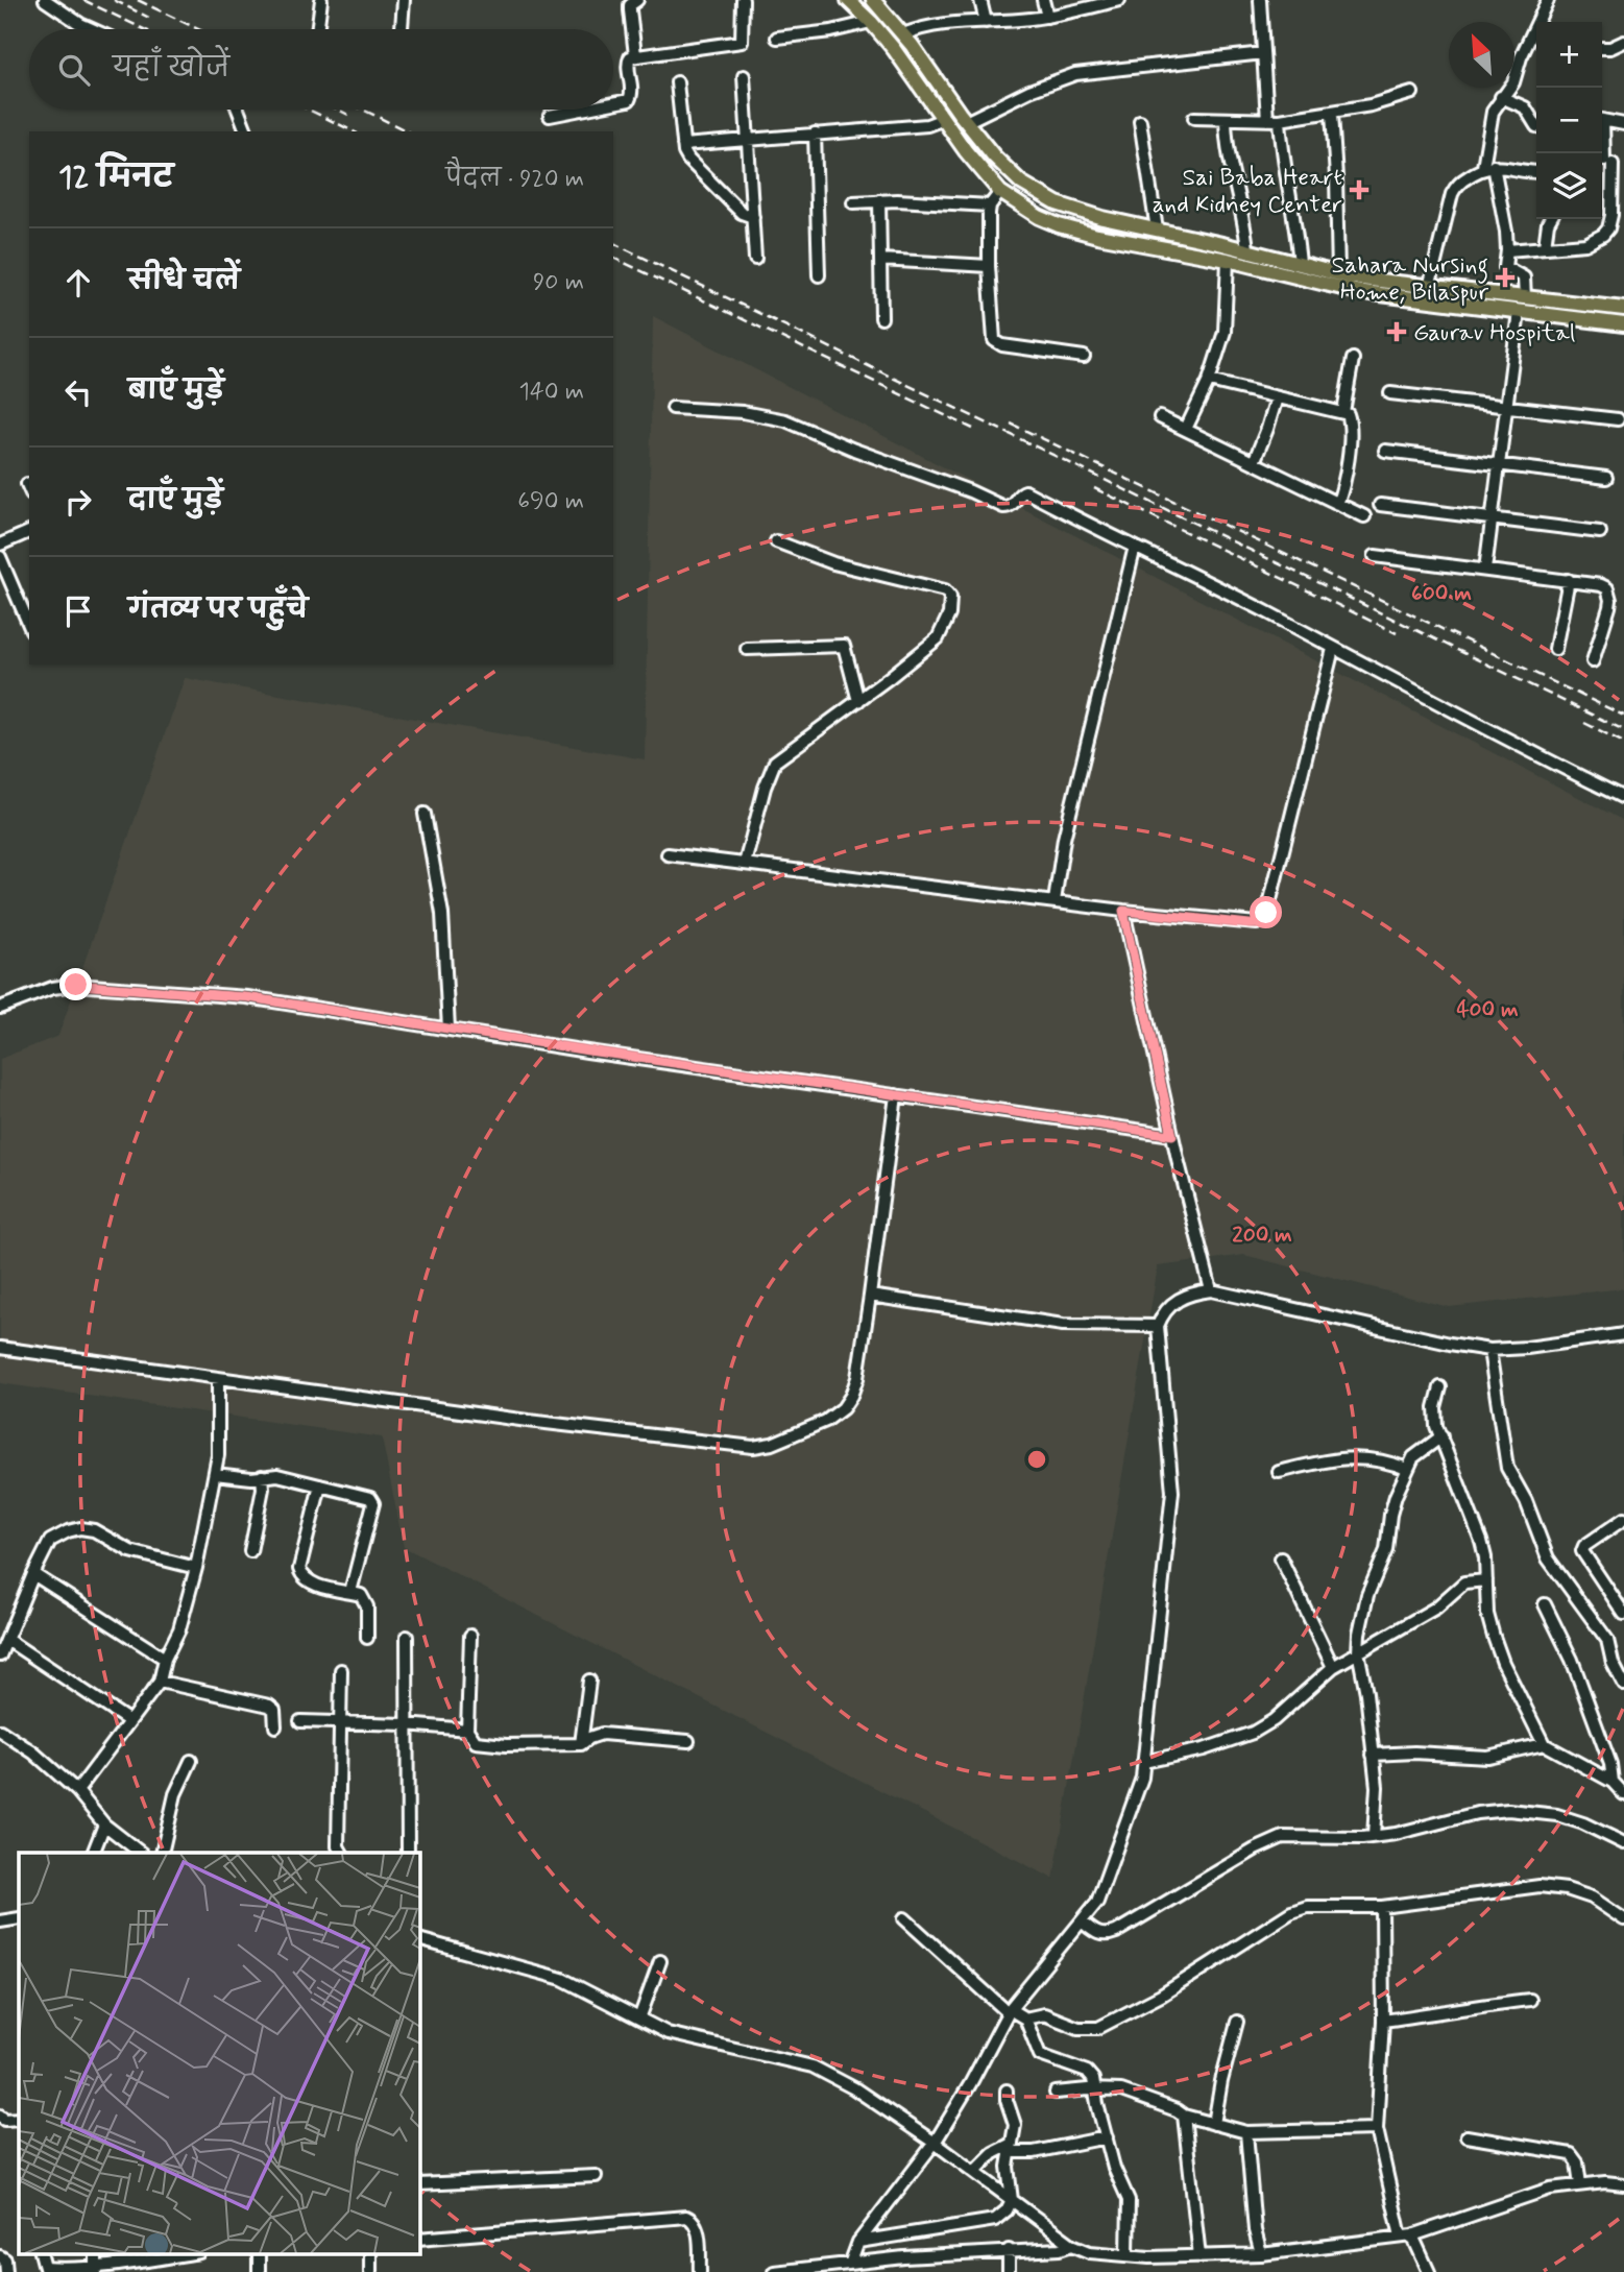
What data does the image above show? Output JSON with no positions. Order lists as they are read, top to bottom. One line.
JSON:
{"places":{"health":["Sai Baba Heart and Kidney Center","Sahara Nursing Home, Bilaspur","Gaurav Hospital"]},"north":"top left","page":{"map_buttons":["+","−"],"search":"यहाँ खोजें","heading":["12 मिनट","पैदल · 920 m"],"list":[["सीधे चलें","90 m"],["बाएँ मुड़ें","140 m"],["दाएँ मुड़ें","690 m"],"गंतव्य पर पहुँचे"]},"rings":["600 m","400 m","200 m"]}
